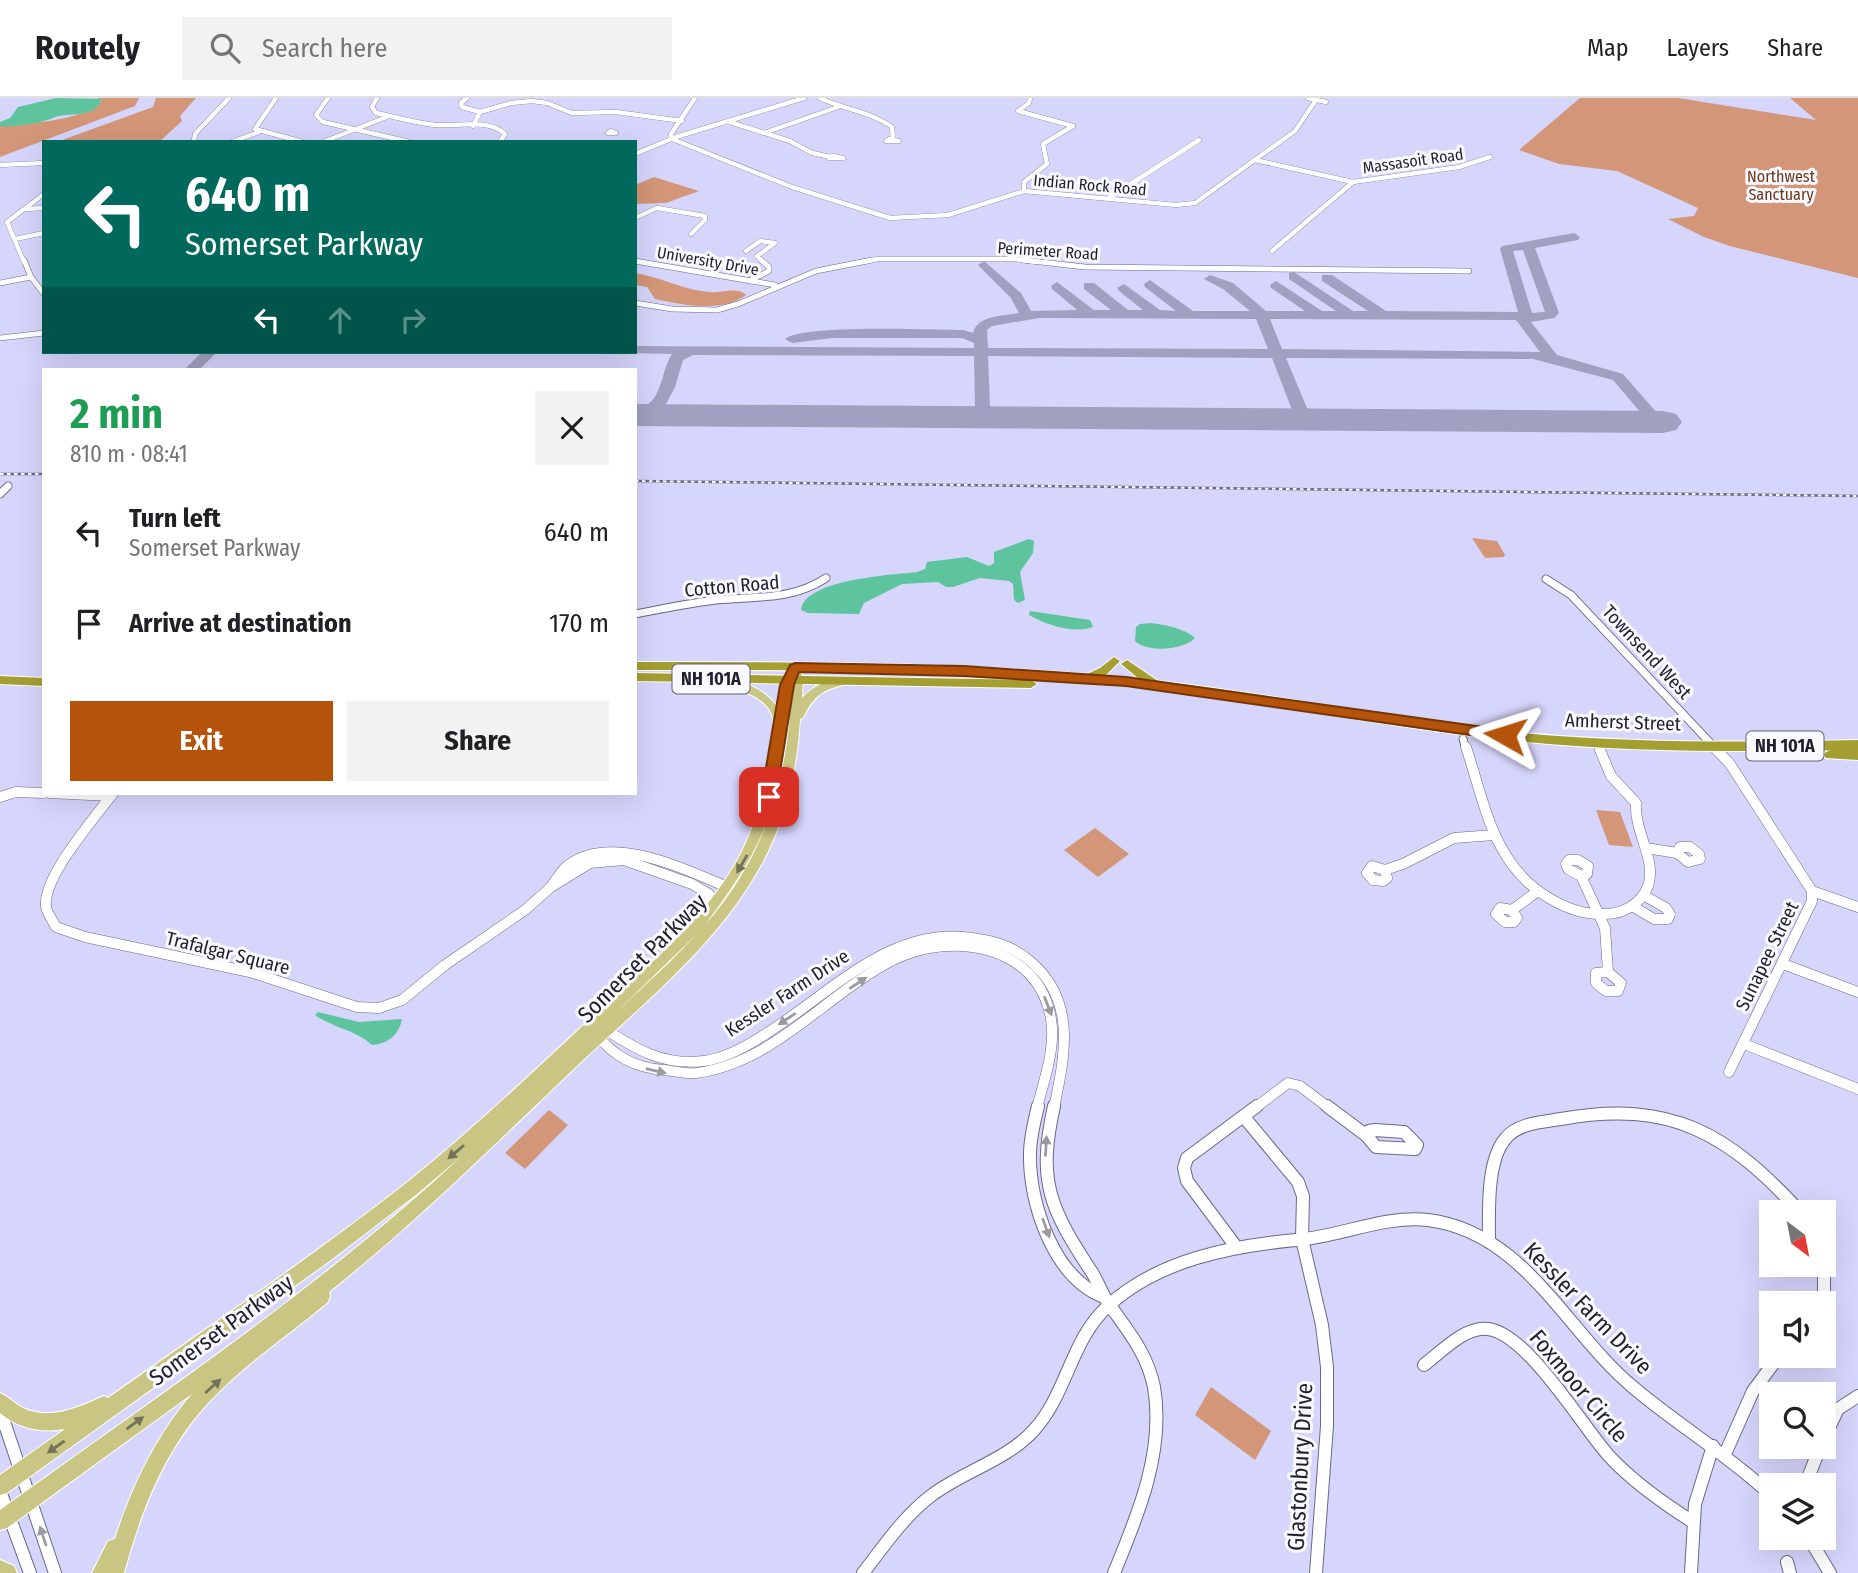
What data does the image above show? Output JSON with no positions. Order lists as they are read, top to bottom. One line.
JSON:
{"streets":{"highway":["NH 101A","Amherst Street"],"main road":["Somerset Parkway"],"street":["Massasoit Road","Indian Rock Road","Perimeter Road","University Drive","Cotton Road","Townsend West","Trafalgar Square","Sunapee Street","Kessler Farm Drive","Foxmoor Circle","Glastonbury Drive"]},"crossings":[["Massasoit Road","Indian Rock Road"],["Perimeter Road","University Drive"],["Townsend West","Amherst Street"],["Townsend West","Sunapee Street"],["Amherst Street","Sunapee Street"],["Amherst Street","Somerset Parkway"],["Trafalgar Square","Somerset Parkway"],["Somerset Parkway","Kessler Farm Drive"],["Kessler Farm Drive","Glastonbury Drive"]],"parks":["Northwest Sanctuary"],"north":"bottom right","page":{"header":"Routely","search":"Search here","nav":["Map","Layers","Share"],"turn":["640 m","Somerset Parkway"],"heading":["2 min","810 m · 08:41"],"list":[{"name":"Turn left","note":"Somerset Parkway","value":"640 m"},{"name":"Arrive at destination","value":"170 m"}],"buttons":["Exit","Share"]}}
